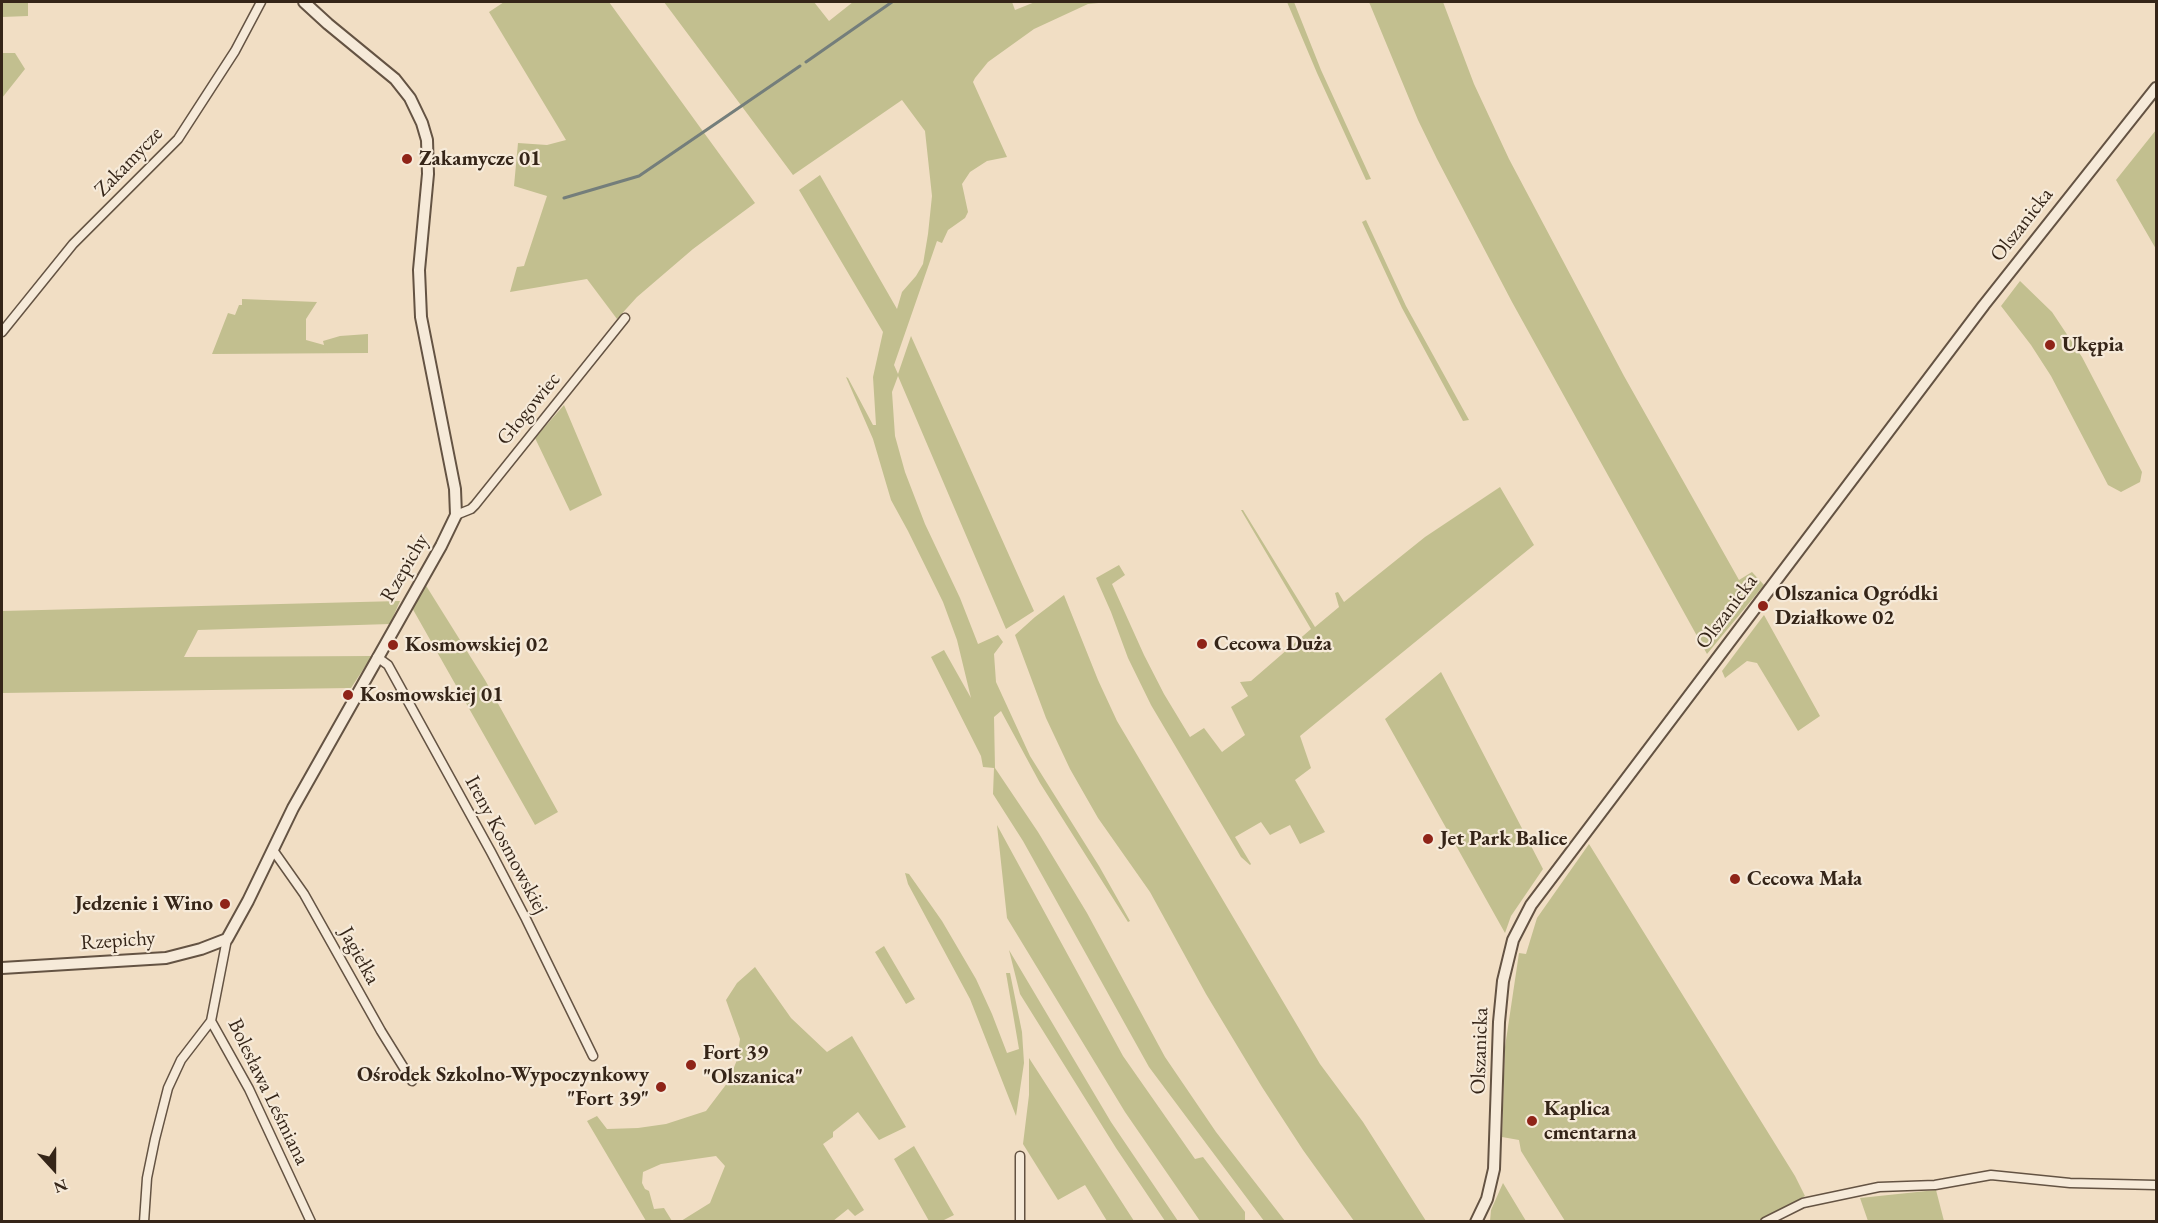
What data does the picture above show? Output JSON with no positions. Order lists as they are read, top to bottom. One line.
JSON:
{"streets":{"street":["Zakamycze","Olszanicka","Głogowiec","Rzepichy","Ireny Kosmowskiej","Jagiełka","Bolesława Leśmiana"]},"crossings":[["Głogowiec","Rzepichy"],["Rzepichy","Ireny Kosmowskiej"],["Rzepichy","Jagiełka"],["Rzepichy","Bolesława Leśmiana"]],"places":["Zakamycze 01","Ukępia","Olszanica Ogródki Działkowe 02","Cecowa Duża","Kosmowskiej 02","Kosmowskiej 01","Jet Park Balice","Cecowa Mała","Jedzenie i Wino","Fort 39 \"Olszanica\"","Ośrodek Szkolno-Wypoczynkowy \"Fort 39\"","Kaplica cmentarna"],"north":"bottom"}
